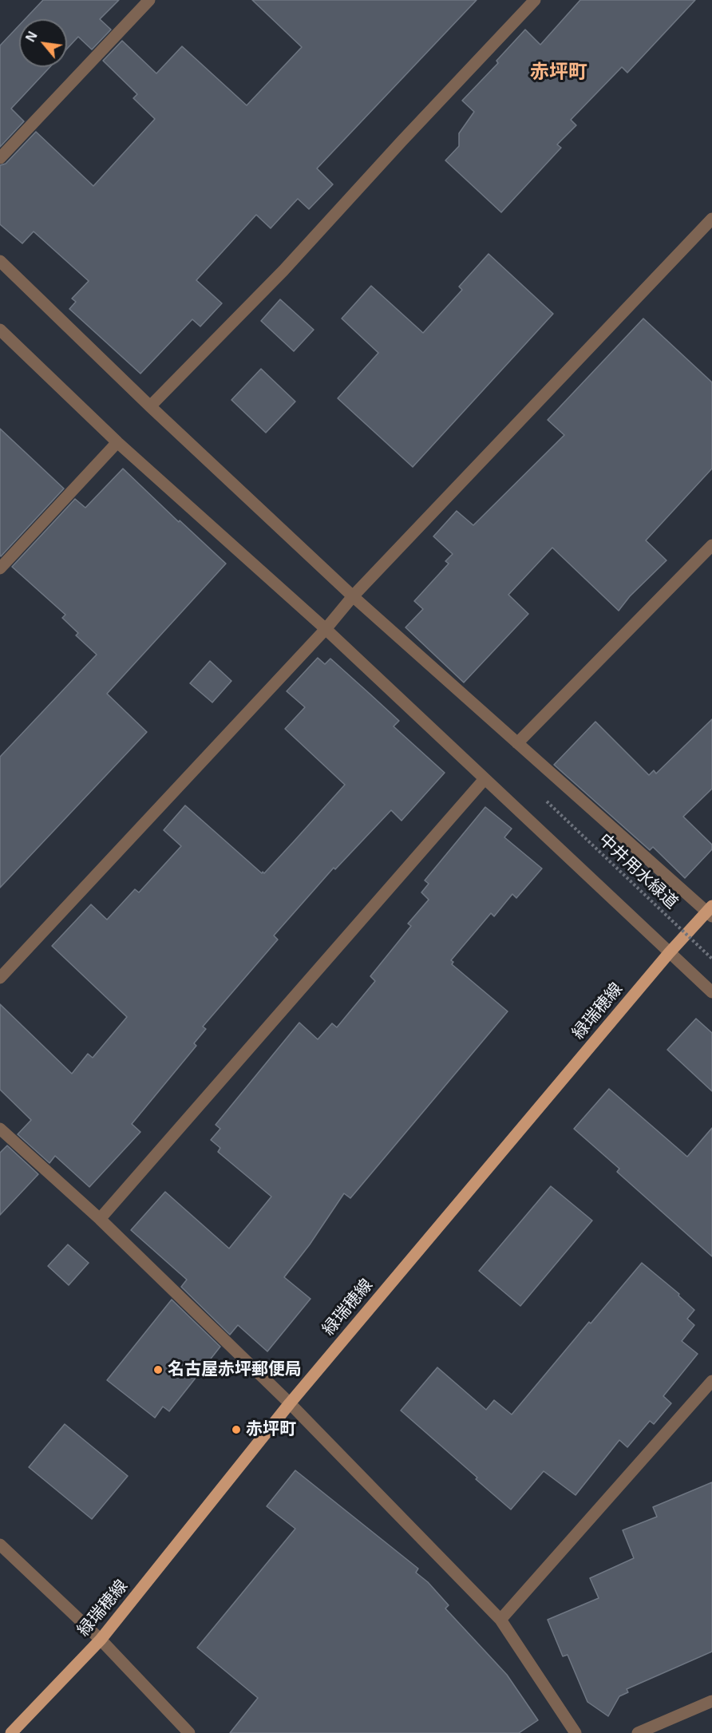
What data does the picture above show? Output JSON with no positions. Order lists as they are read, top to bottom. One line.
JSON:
{"streets":{"main road":["緑瑞穂線"],"path":["中井用水緑道"]},"districts":["赤坪町"],"places":["名古屋赤坪郵便局","赤坪町"],"north":"top left"}
